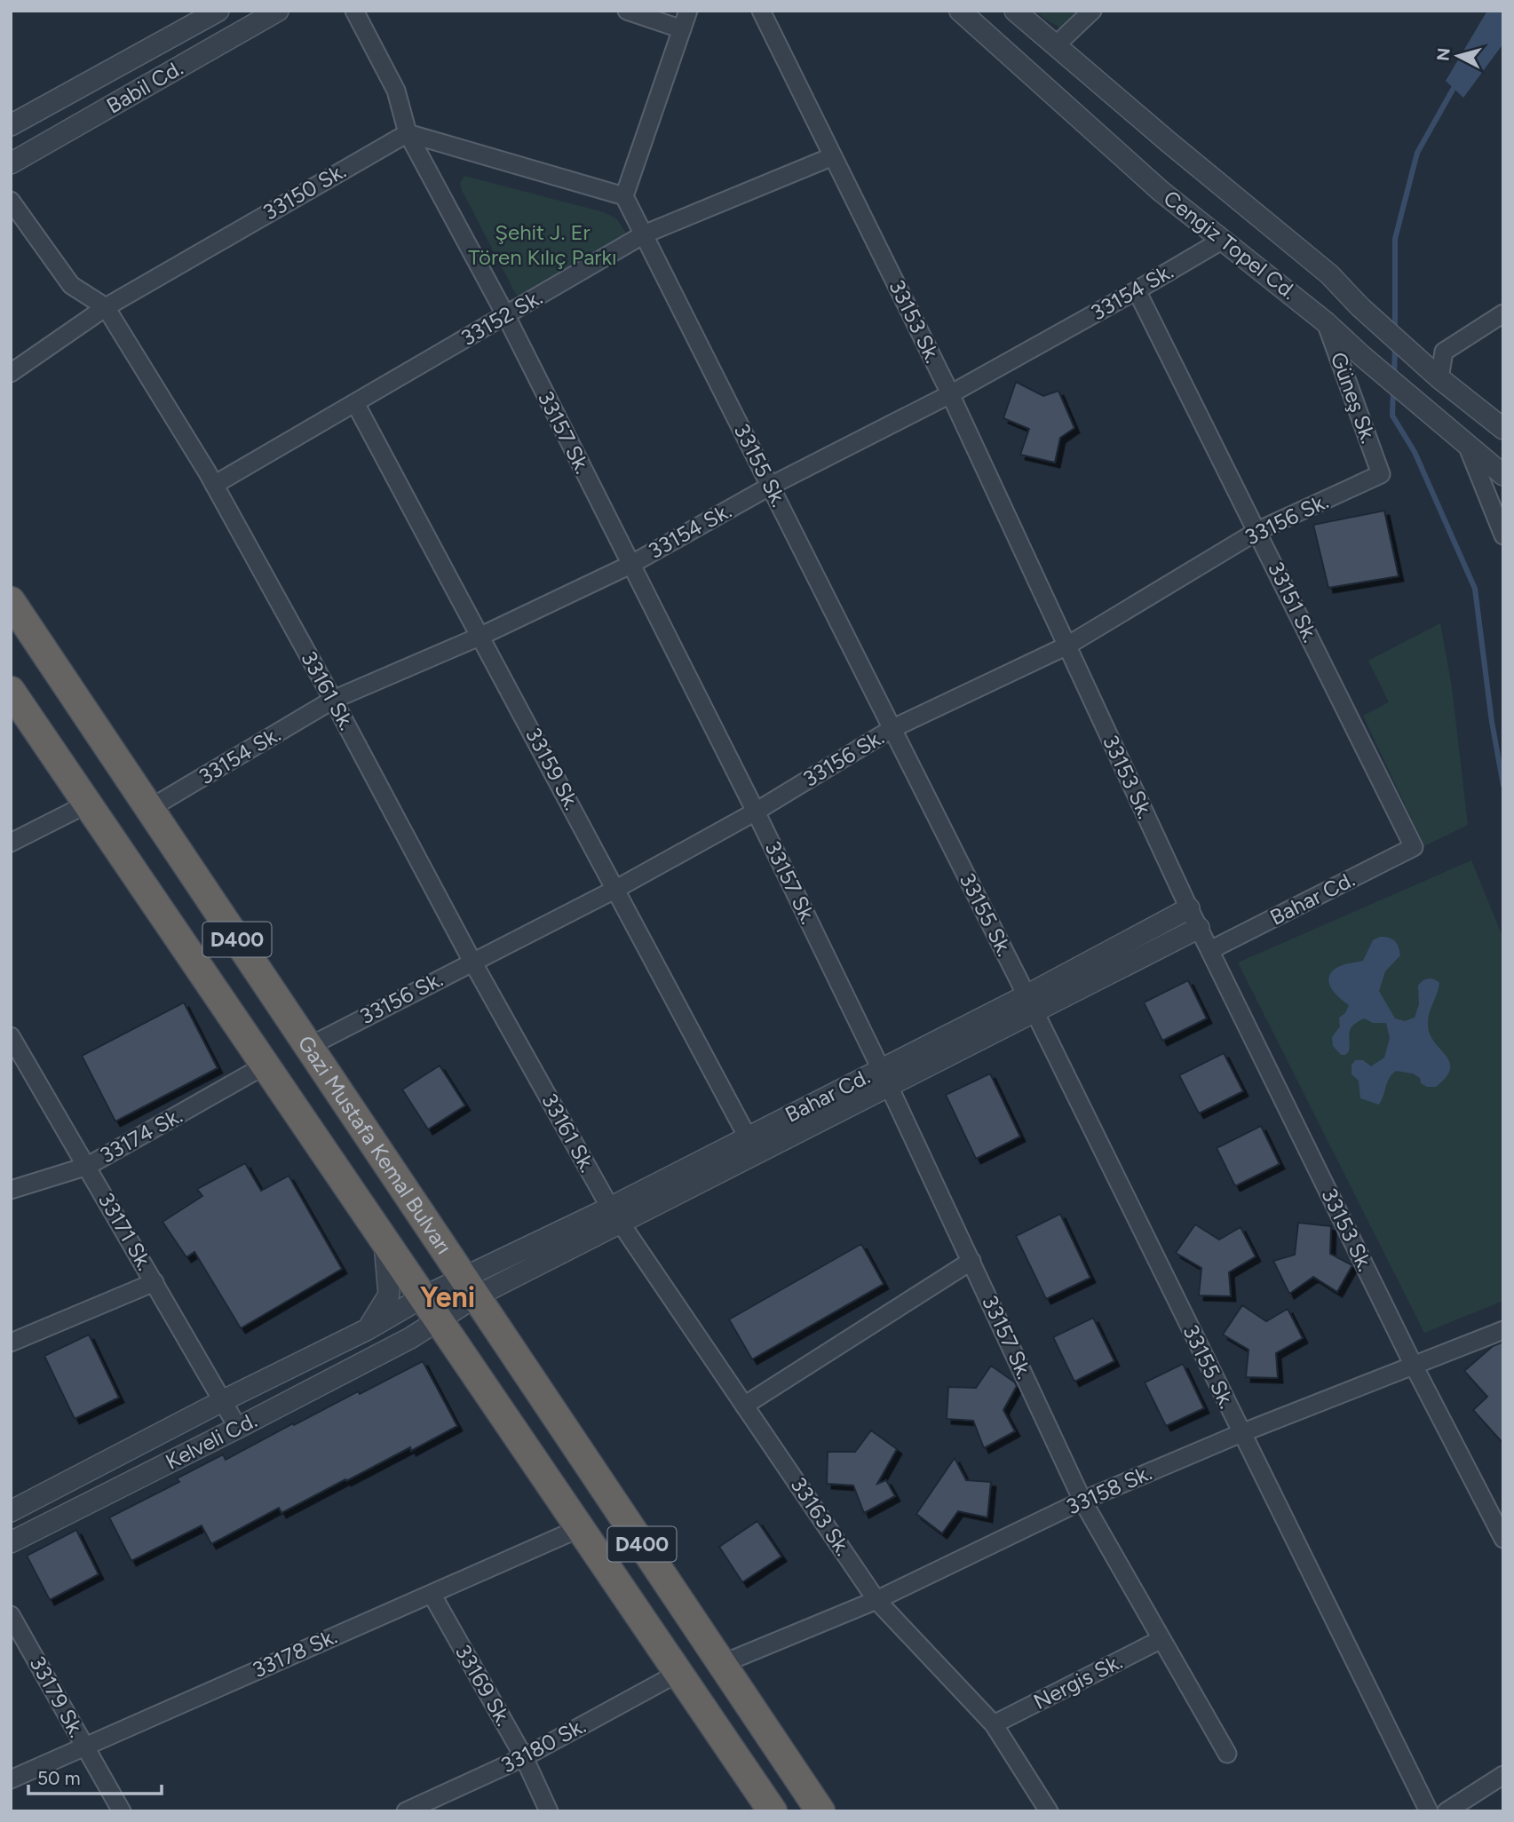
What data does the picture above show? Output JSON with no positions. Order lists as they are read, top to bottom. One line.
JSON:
{"streets":{"highway":["D400","Gazi Mustafa Kemal Bulvarı"],"street":["Babil Cd.","33150 Sk.","Cengiz Topel Cd.","33154 Sk.","33152 Sk.","33153 Sk.","Güneş Sk.","33157 Sk.","33155 Sk.","33156 Sk.","33151 Sk.","33161 Sk.","33159 Sk.","Bahar Cd.","33174 Sk.","33171 Sk.","Kelveli Cd.","33158 Sk.","33163 Sk.","33178 Sk.","Nergis Sk.","33169 Sk.","33179 Sk.","33180 Sk."]},"crossings":[["33150 Sk.","33157 Sk."],["33150 Sk.","33161 Sk."],["Cengiz Topel Cd.","33154 Sk."],["Cengiz Topel Cd.","Güneş Sk."],["33154 Sk.","33153 Sk."],["33154 Sk.","33157 Sk."],["33154 Sk.","33155 Sk."],["33154 Sk.","33151 Sk."],["33154 Sk.","33161 Sk."],["33154 Sk.","33159 Sk."],["33154 Sk.","Gazi Mustafa Kemal Bulvarı"],["33152 Sk.","33153 Sk."],["33152 Sk.","33157 Sk."],["33152 Sk.","33155 Sk."],["33152 Sk.","33161 Sk."],["33152 Sk.","33159 Sk."],["33153 Sk.","33156 Sk."],["33153 Sk.","Bahar Cd."],["33153 Sk.","33158 Sk."],["Güneş Sk.","33156 Sk."],["33157 Sk.","33156 Sk."],["33157 Sk.","Bahar Cd."],["33157 Sk.","33158 Sk."],["33157 Sk.","Nergis Sk."],["33155 Sk.","33156 Sk."],["33155 Sk.","Bahar Cd."],["33155 Sk.","33158 Sk."],["33156 Sk.","33151 Sk."],["33156 Sk.","33161 Sk."],["33156 Sk.","33159 Sk."],["33156 Sk.","Gazi Mustafa Kemal Bulvarı"],["33151 Sk.","Bahar Cd."],["33161 Sk.","Bahar Cd."],["33161 Sk.","33163 Sk."],["33159 Sk.","Bahar Cd."],["Bahar Cd.","Gazi Mustafa Kemal Bulvarı"],["Bahar Cd.","Kelveli Cd."],["Bahar Cd.","33163 Sk."],["33174 Sk.","Gazi Mustafa Kemal Bulvarı"],["33174 Sk.","33171 Sk."],["Gazi Mustafa Kemal Bulvarı","Kelveli Cd."],["Gazi Mustafa Kemal Bulvarı","33158 Sk."],["Gazi Mustafa Kemal Bulvarı","33178 Sk."],["Gazi Mustafa Kemal Bulvarı","33180 Sk."],["33171 Sk.","Kelveli Cd."],["33158 Sk.","33163 Sk."],["33163 Sk.","Nergis Sk."],["33178 Sk.","33169 Sk."],["33178 Sk.","33179 Sk."],["33169 Sk.","33180 Sk."]],"districts":["Yeni"],"parks":["Şehit J. Er Tören Kılıç Parkı"],"scale_bar":"50 m","north":"left"}
